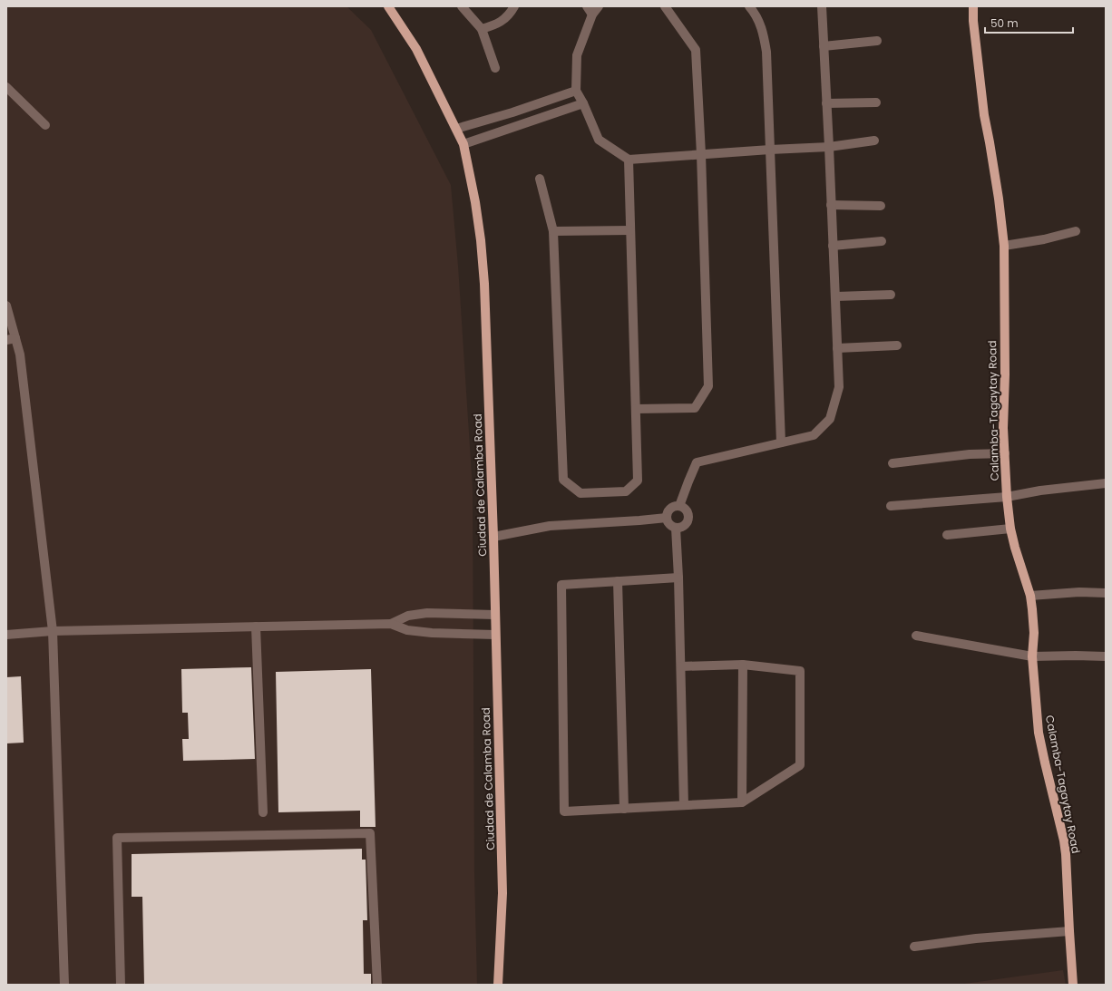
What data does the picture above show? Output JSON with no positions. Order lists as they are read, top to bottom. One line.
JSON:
{"streets":{"main road":["Calamba-Tagaytay Road","Ciudad de Calamba Road"]},"scale_bar":"50 m"}
